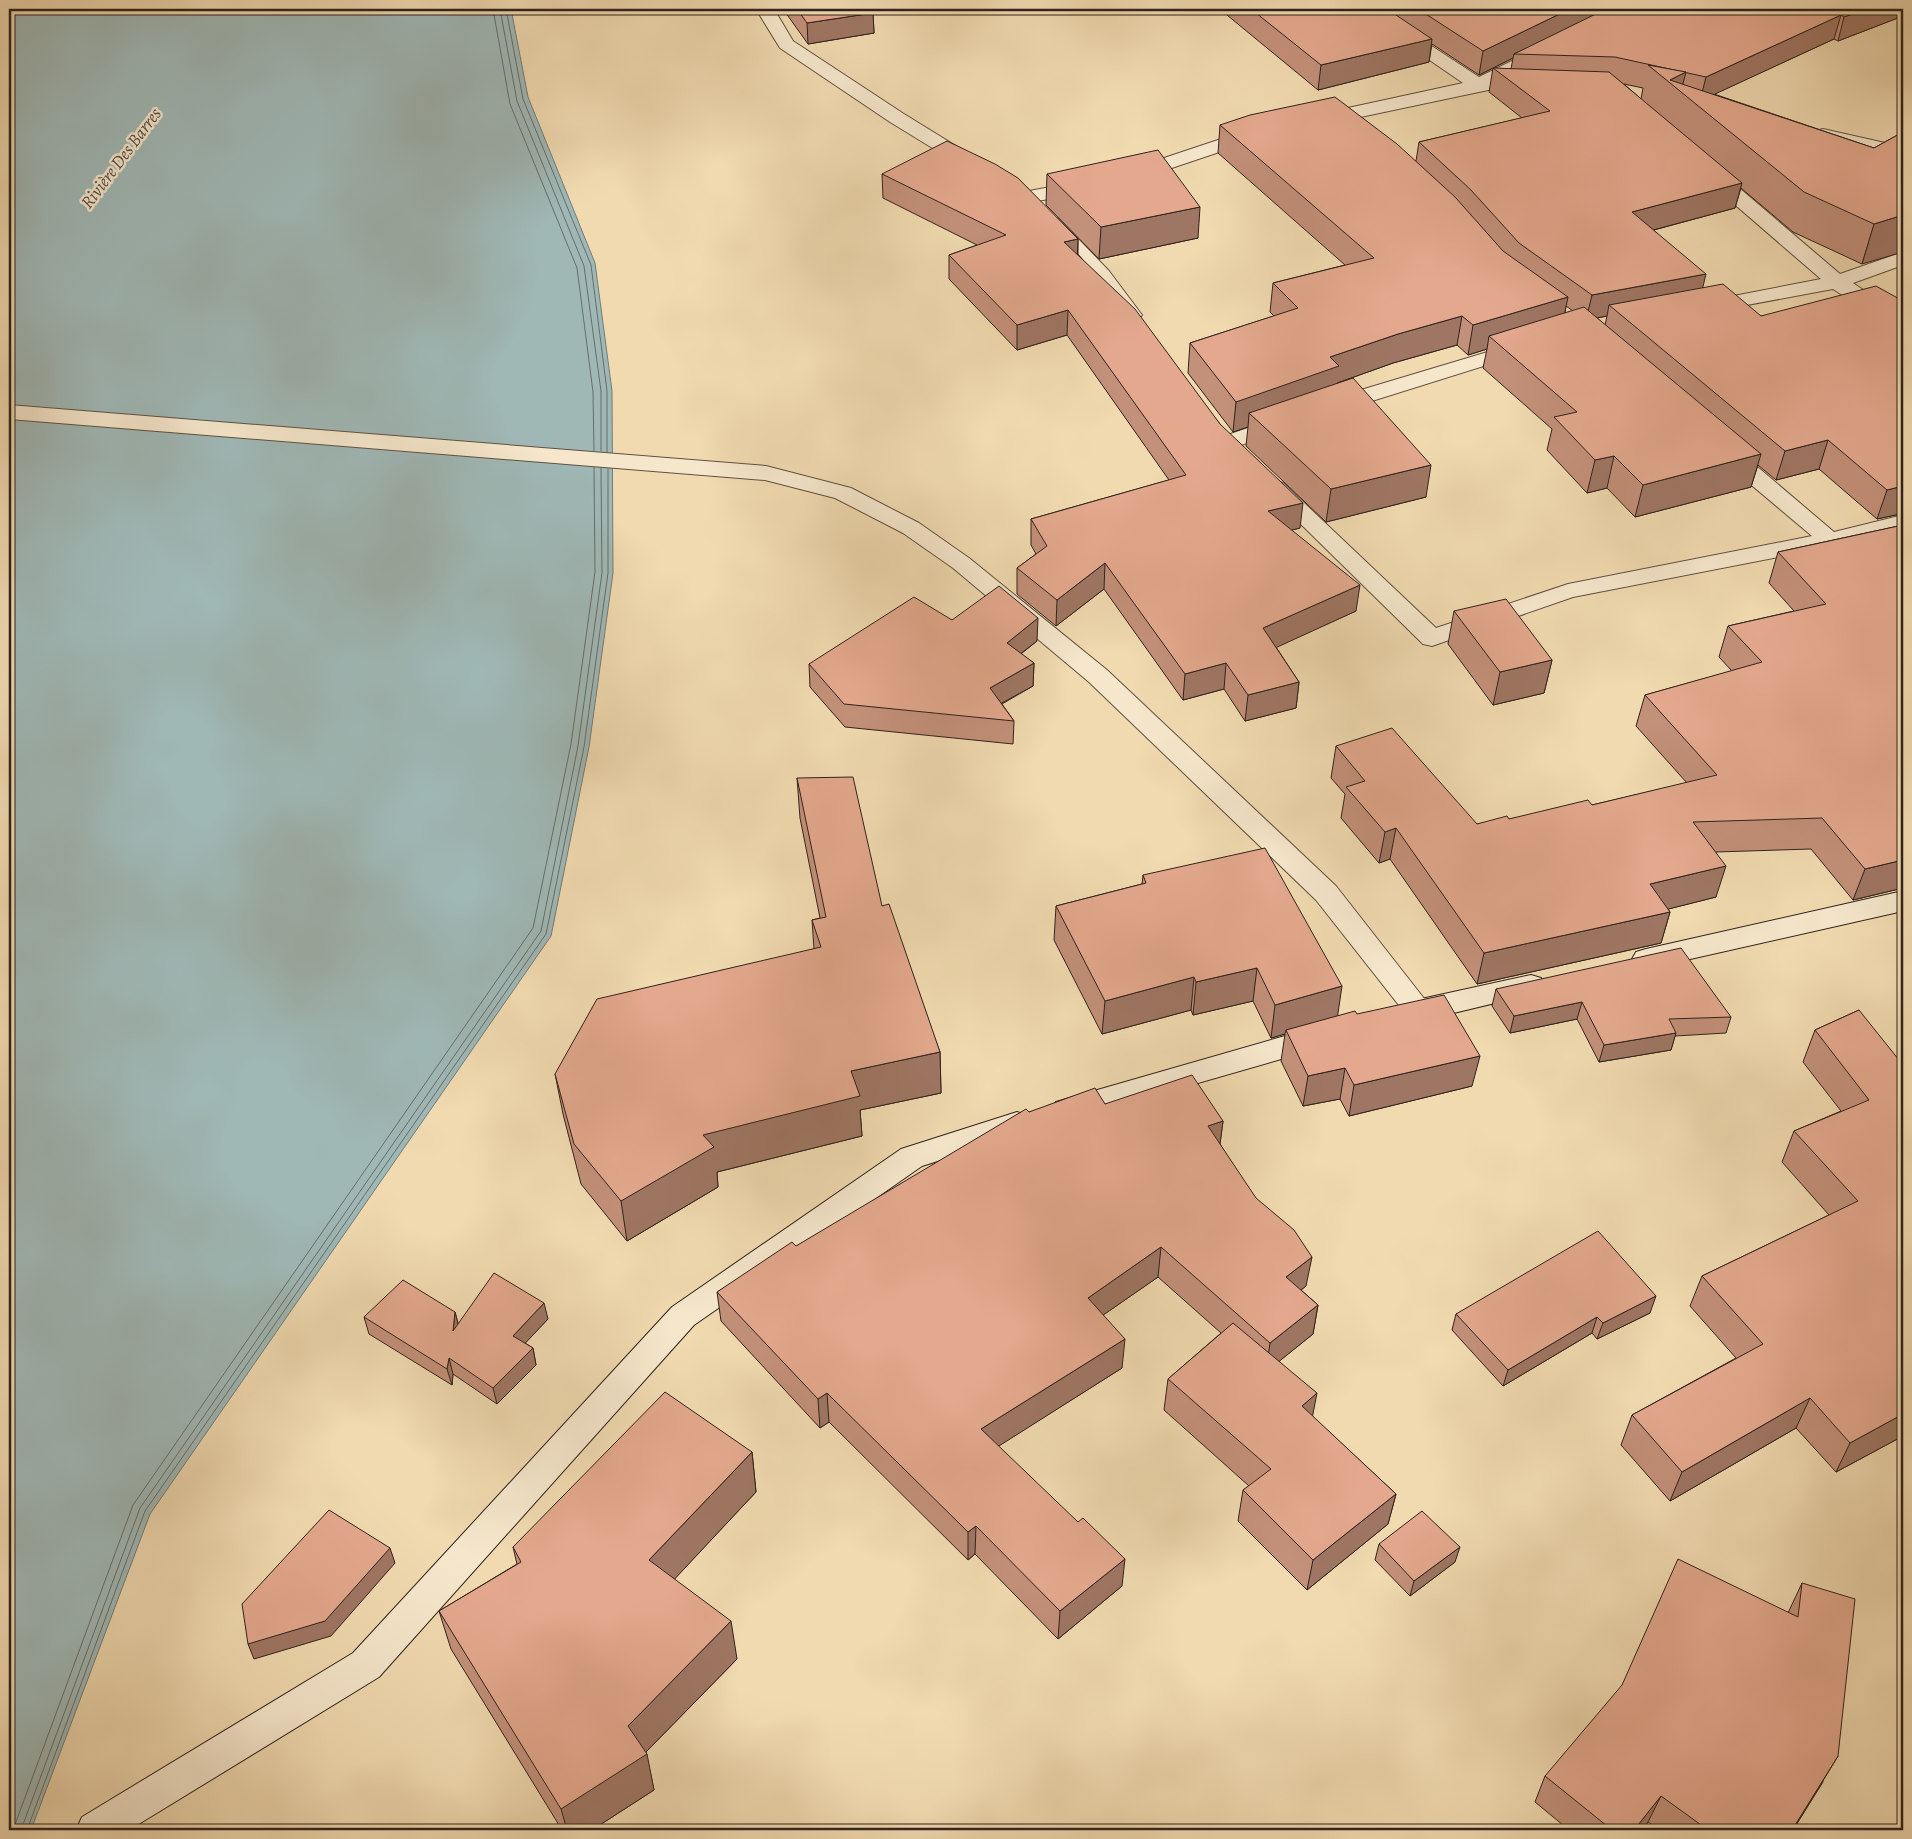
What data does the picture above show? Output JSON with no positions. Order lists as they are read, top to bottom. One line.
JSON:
{"water":["Rivière Des Barres"]}
